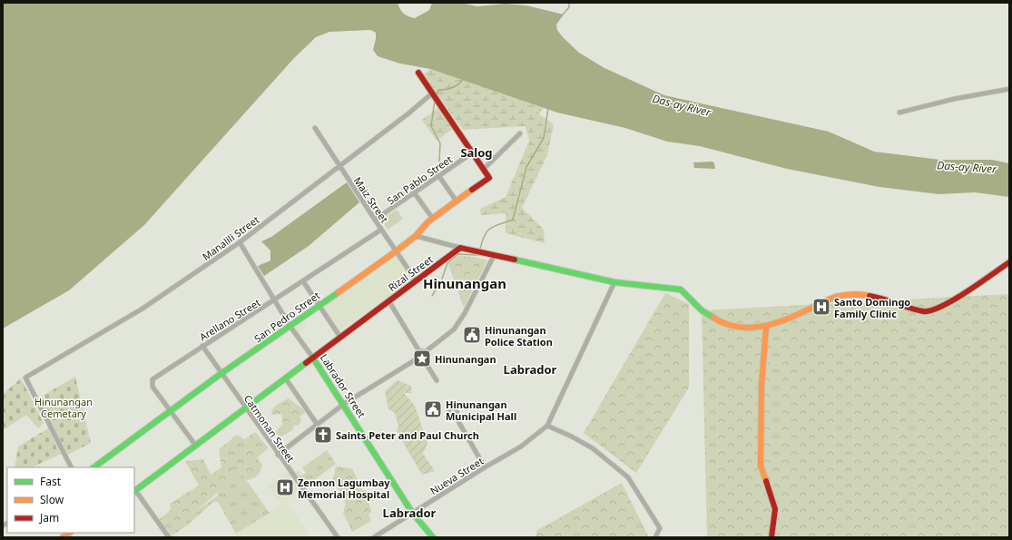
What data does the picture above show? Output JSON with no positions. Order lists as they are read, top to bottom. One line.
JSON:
{"streets":{"street":["San Pablo Street","Maiz Street","Manalili Street","Rizal Street","San Pedro Street","Arellano Street","Labrador Street","Catmonan Street","Nueva Street"]},"crossings":[["San Pablo Street","Maiz Street"],["Maiz Street","Manalili Street"],["Maiz Street","Rizal Street"],["Maiz Street","San Pedro Street"],["Maiz Street","Arellano Street"],["Manalili Street","Labrador Street"],["Rizal Street","Arellano Street"],["Rizal Street","Labrador Street"],["Rizal Street","Catmonan Street"],["San Pedro Street","Arellano Street"],["San Pedro Street","Labrador Street"],["San Pedro Street","Catmonan Street"],["Arellano Street","Labrador Street"],["Arellano Street","Catmonan Street"],["Labrador Street","Nueva Street"]],"districts":["Salog","Hinunangan","Labrador","Labrador"],"water":["Das-ay River"],"parks":["Hinunangan Cemetary"],"places":{"hospital":["Santo Domingo Family Clinic","Zennon Lagumbay Memorial Hospital"],"public building":["Hinunangan Police Station","Hinunangan Municipal Hall"],"place":["Hinunangan"],"church":["Saints Peter and Paul Church"]},"legend":["Fast","Slow","Jam"]}
